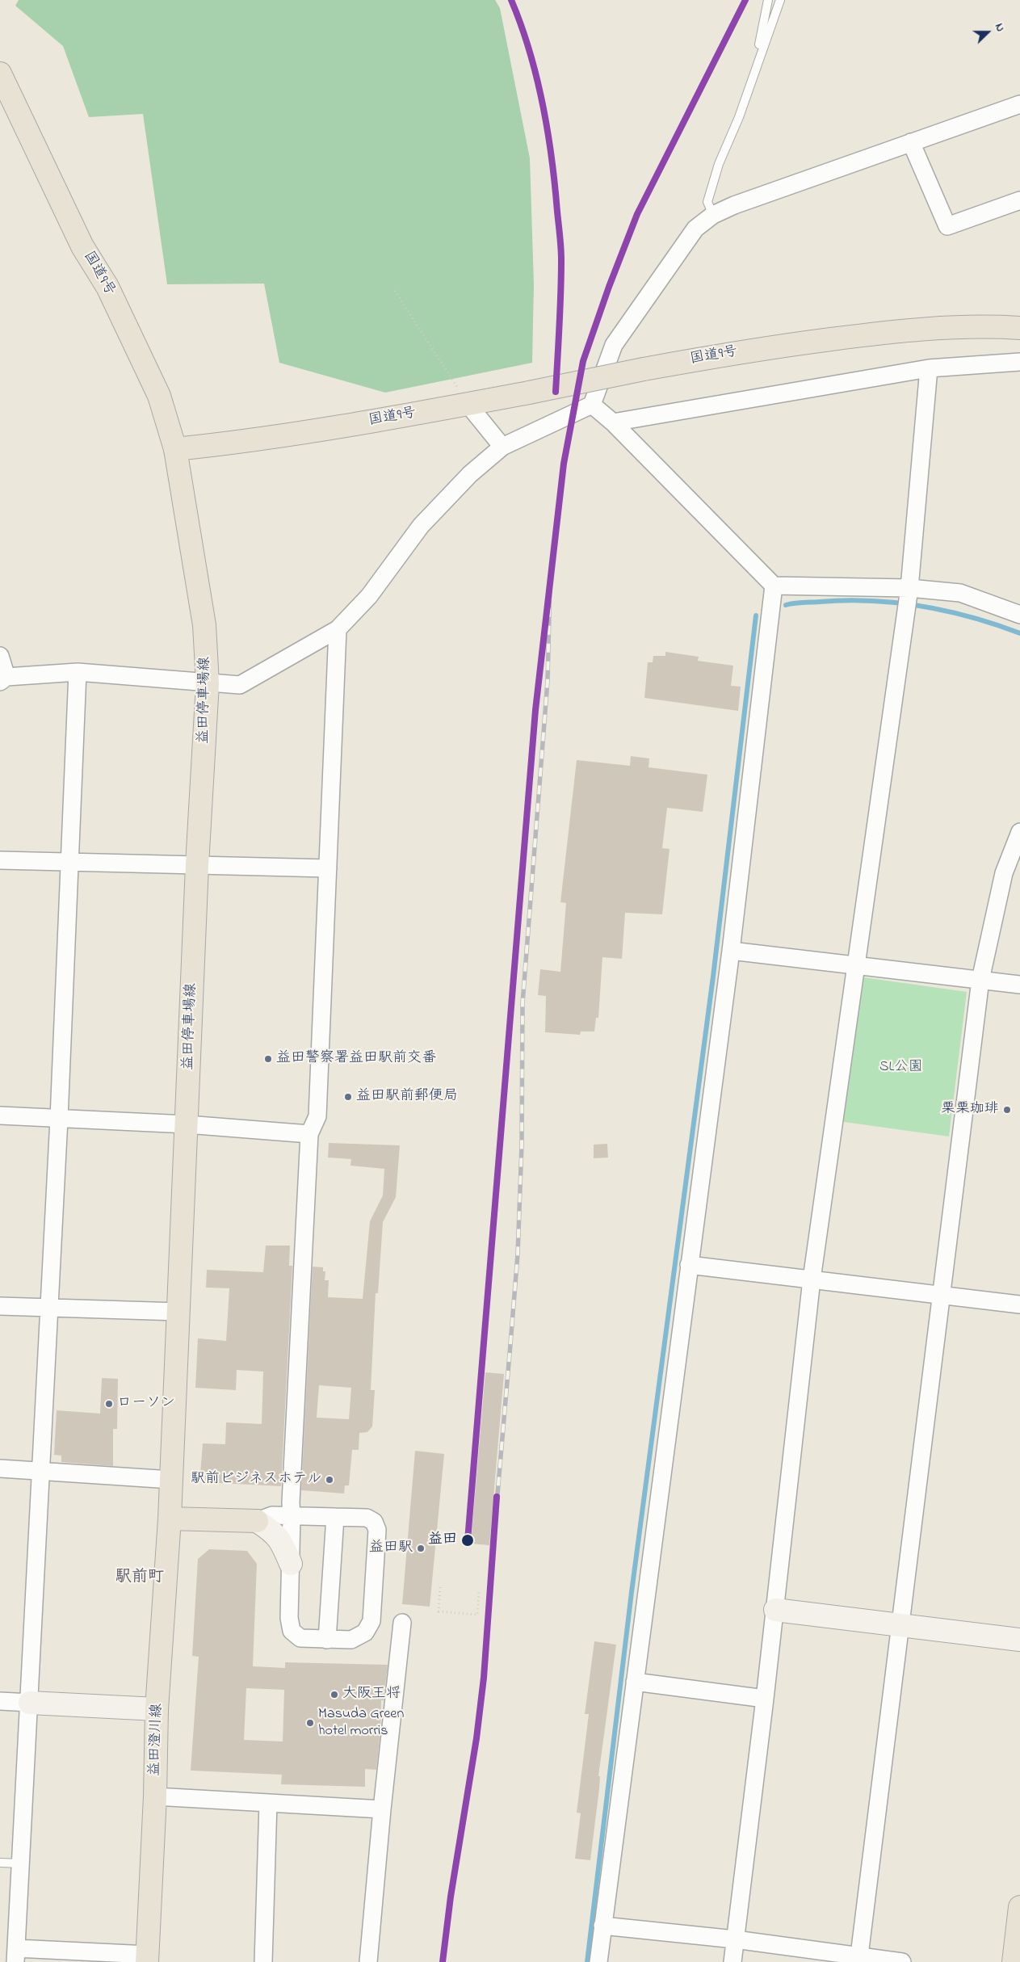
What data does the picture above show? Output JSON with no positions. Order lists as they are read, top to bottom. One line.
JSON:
{"streets":{"main road":["国道9号","益田停車場線","益田澄川線"]},"crossings":[["国道9号","益田停車場線"],["益田停車場線","益田澄川線"]],"districts":["駅前町"],"parks":["SL公園"],"places":["益田警察署益田駅前交番","益田駅前郵便局","栗栗珈琲","ローソン","駅前ビジネスホテル","益田","益田駅","大阪王将","Masuda Green hotel morris"],"north":"right"}
